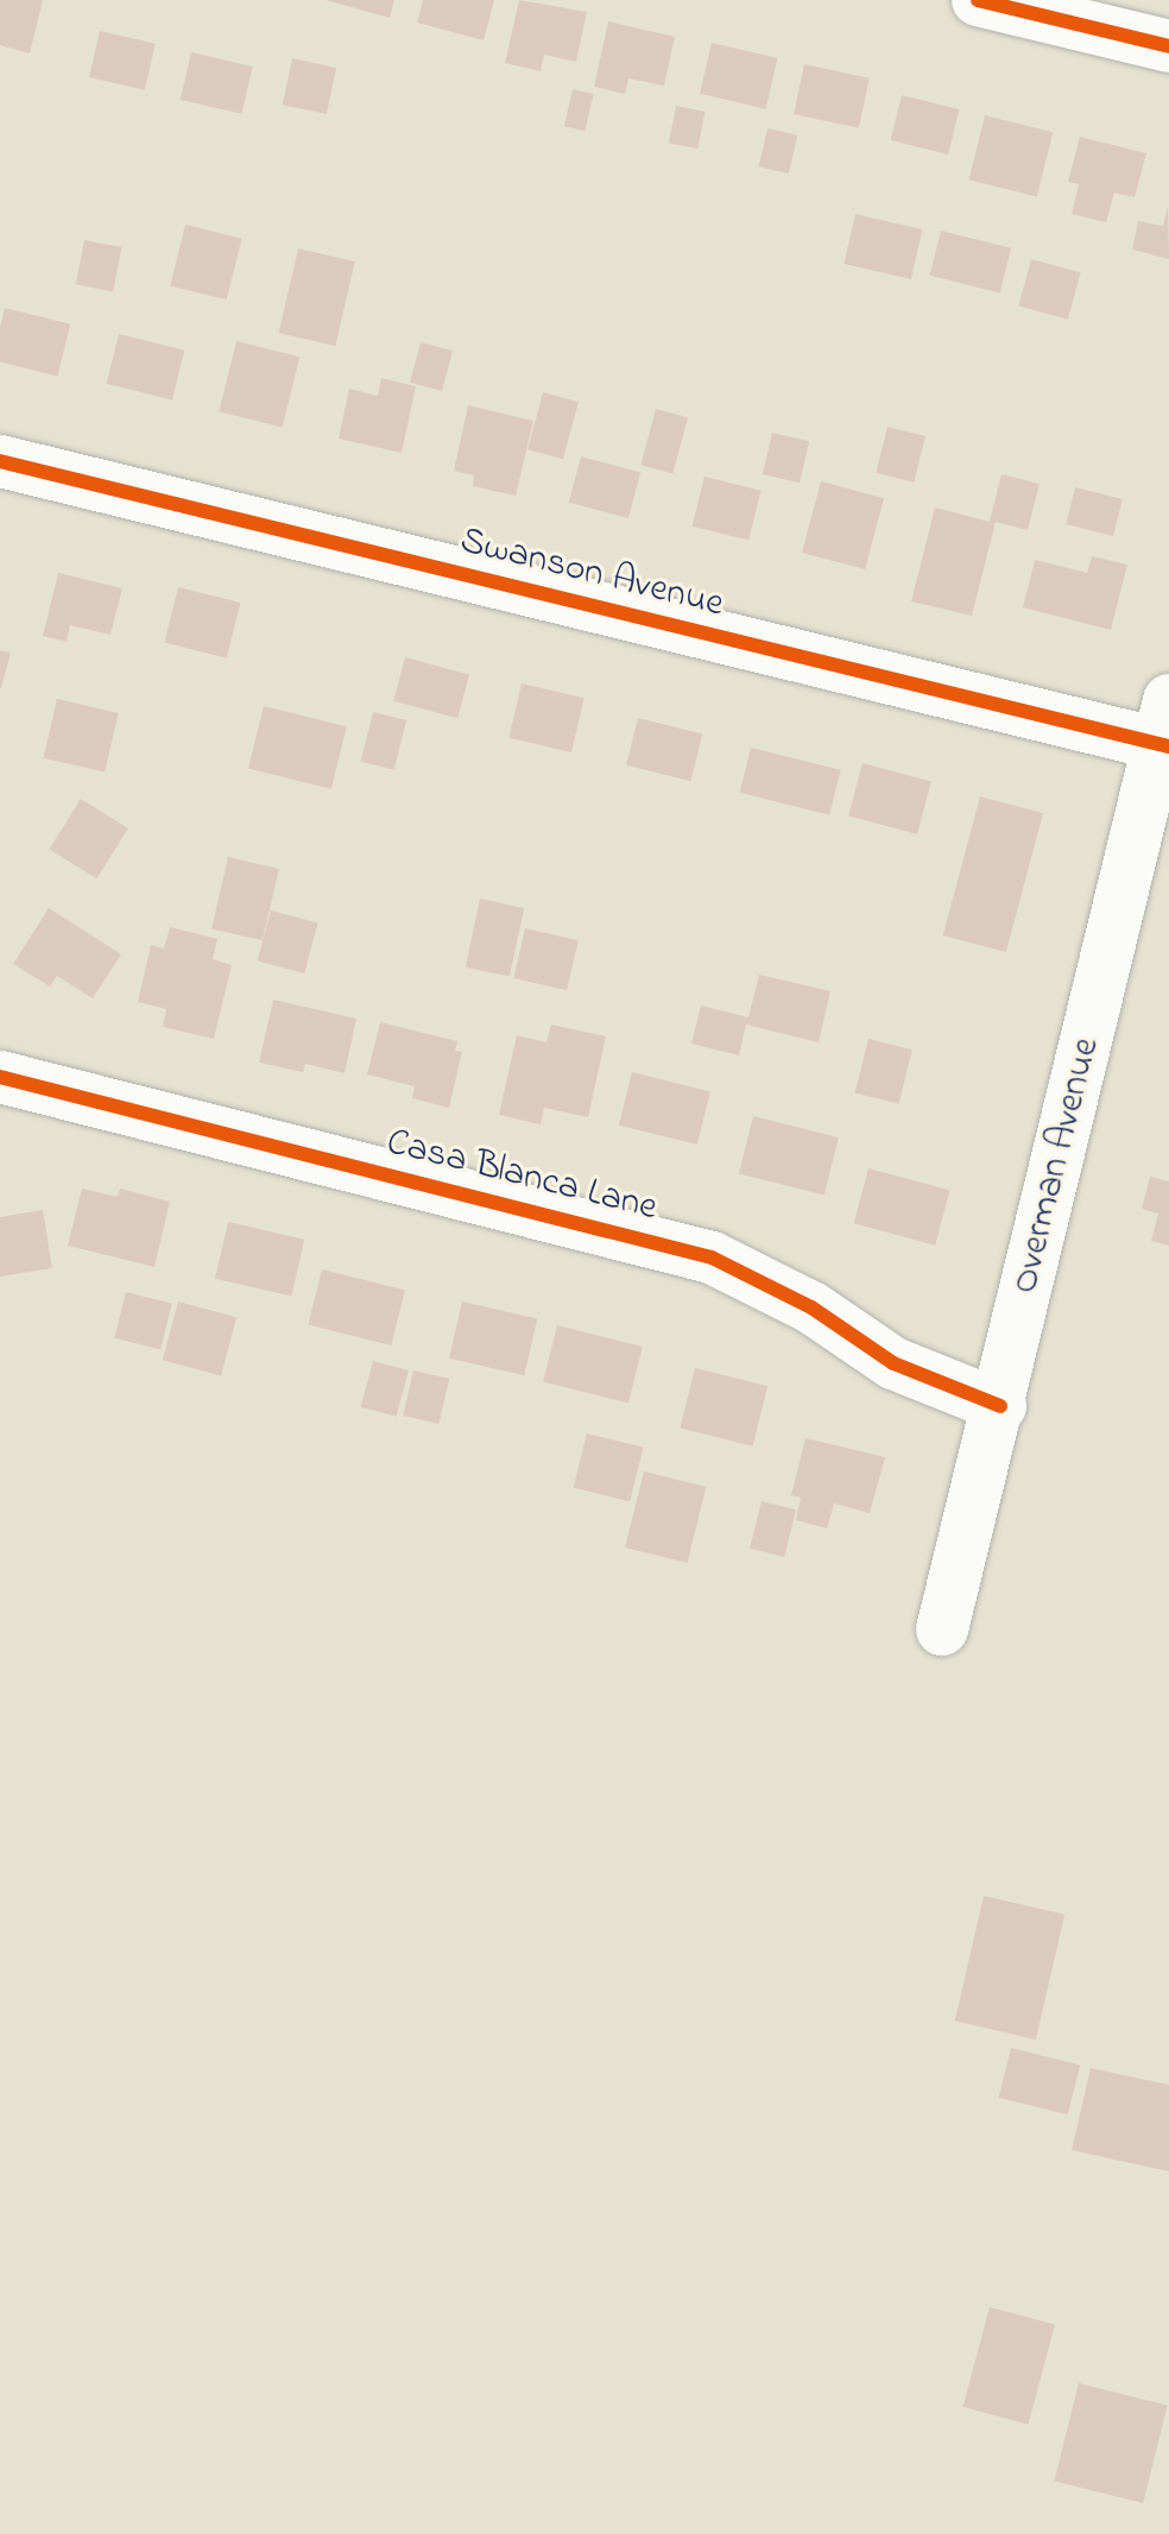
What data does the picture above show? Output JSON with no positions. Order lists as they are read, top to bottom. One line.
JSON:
{"streets":{"street":["Swanson Avenue","Overman Avenue","Casa Blanca Lane"]},"crossings":[["Swanson Avenue","Overman Avenue"],["Overman Avenue","Casa Blanca Lane"]]}
